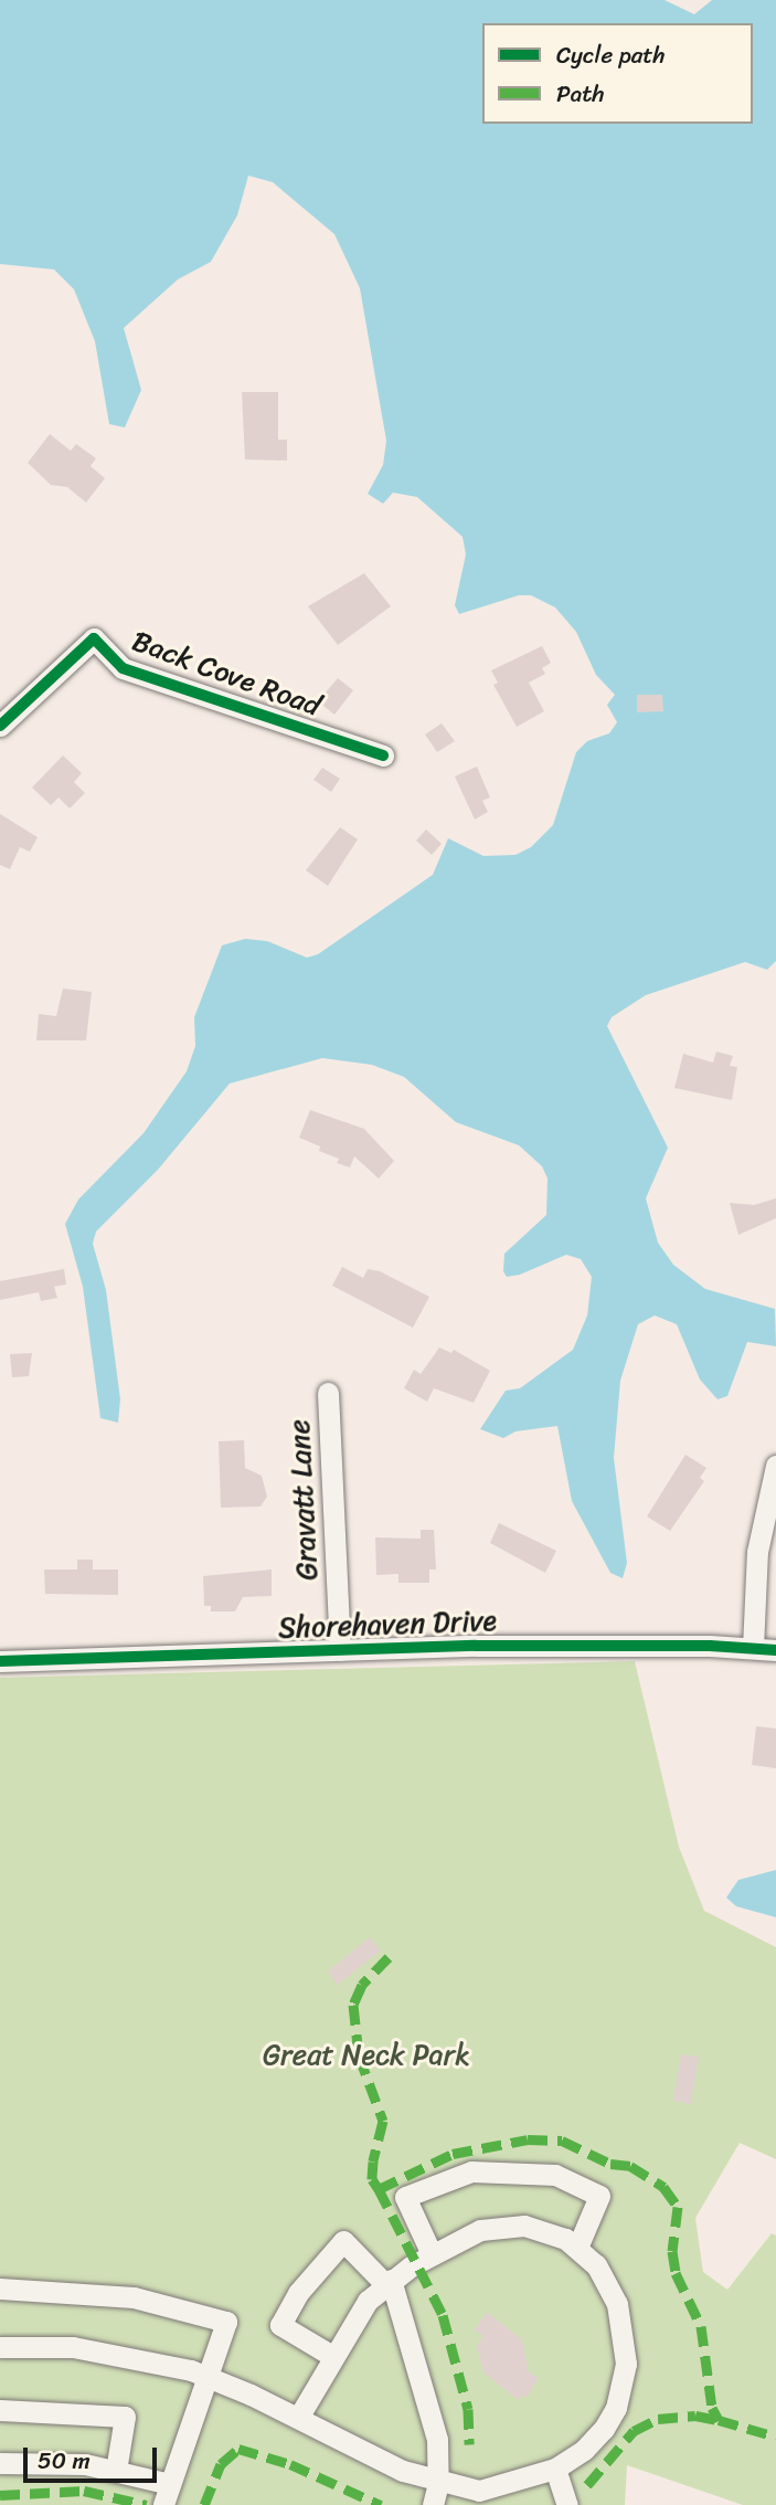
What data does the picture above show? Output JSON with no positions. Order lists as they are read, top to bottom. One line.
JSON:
{"streets":{"street":["Back Cove Road","Gravatt Lane","Shorehaven Drive"]},"crossings":[["Gravatt Lane","Shorehaven Drive"]],"parks":["Great Neck Park"],"legend":["Cycle path","Path"],"scale_bar":"50 m"}
